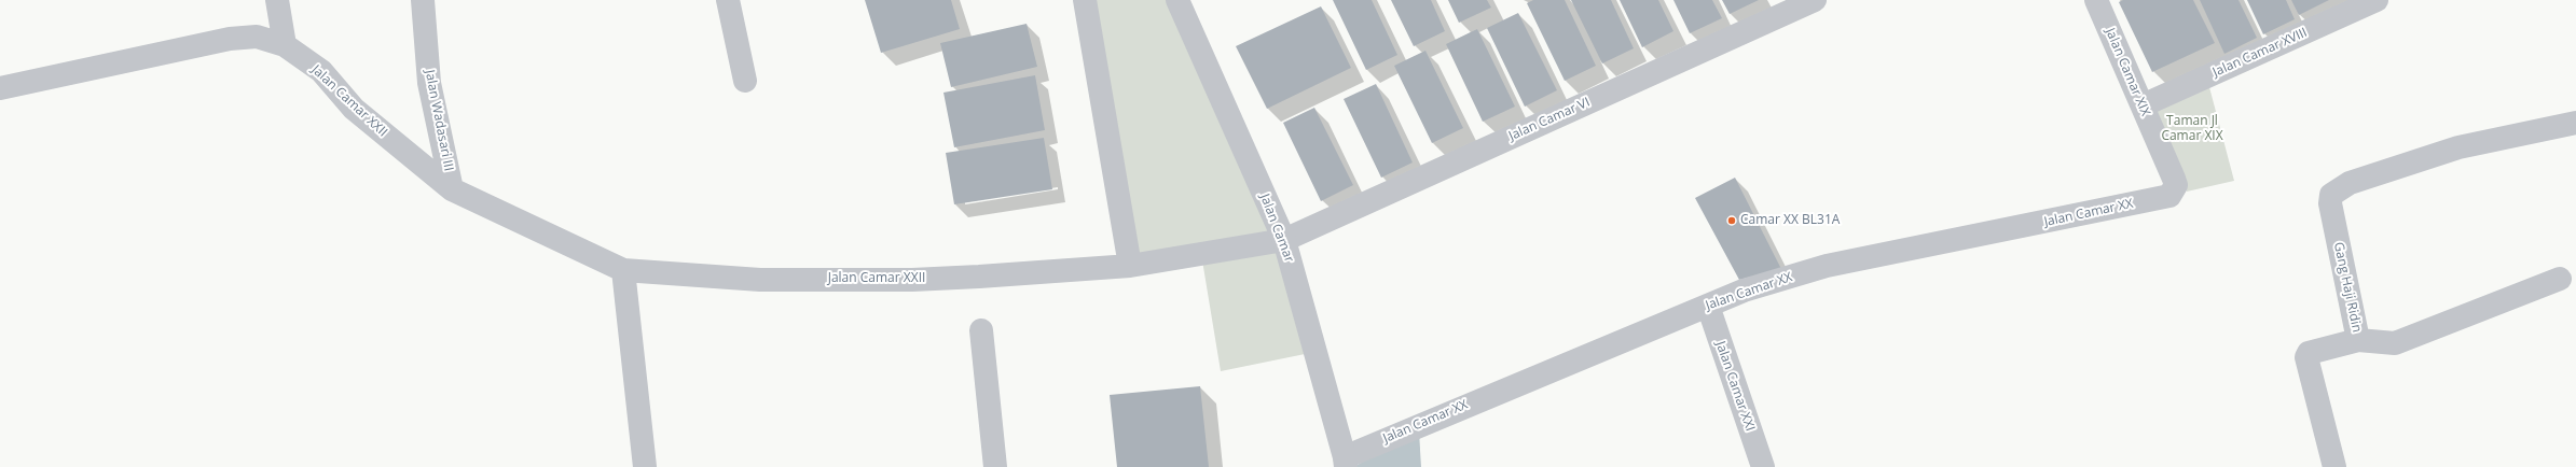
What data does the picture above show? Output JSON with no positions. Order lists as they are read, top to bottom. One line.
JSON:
{"streets":{"street":["Jalan Camar XVIII","Jalan Camar XIX","Jalan Camar XXII","Jalan Camar VI","Jalan Wadasari III","Jalan Camar XX","Jalan Camar","Gang Haji Ridin","Jalan Camar XXI"]},"crossings":[["Jalan Camar XVIII","Jalan Camar XIX"],["Jalan Camar XIX","Jalan Camar XX"],["Jalan Camar XXII","Jalan Camar VI"],["Jalan Camar XXII","Jalan Wadasari III"],["Jalan Camar XXII","Jalan Camar"],["Jalan Camar VI","Jalan Camar"],["Jalan Camar XX","Jalan Camar"],["Jalan Camar XX","Jalan Camar XXI"]],"parks":["Taman Jl Camar XIX"],"places":["Camar XX BL31A"]}
